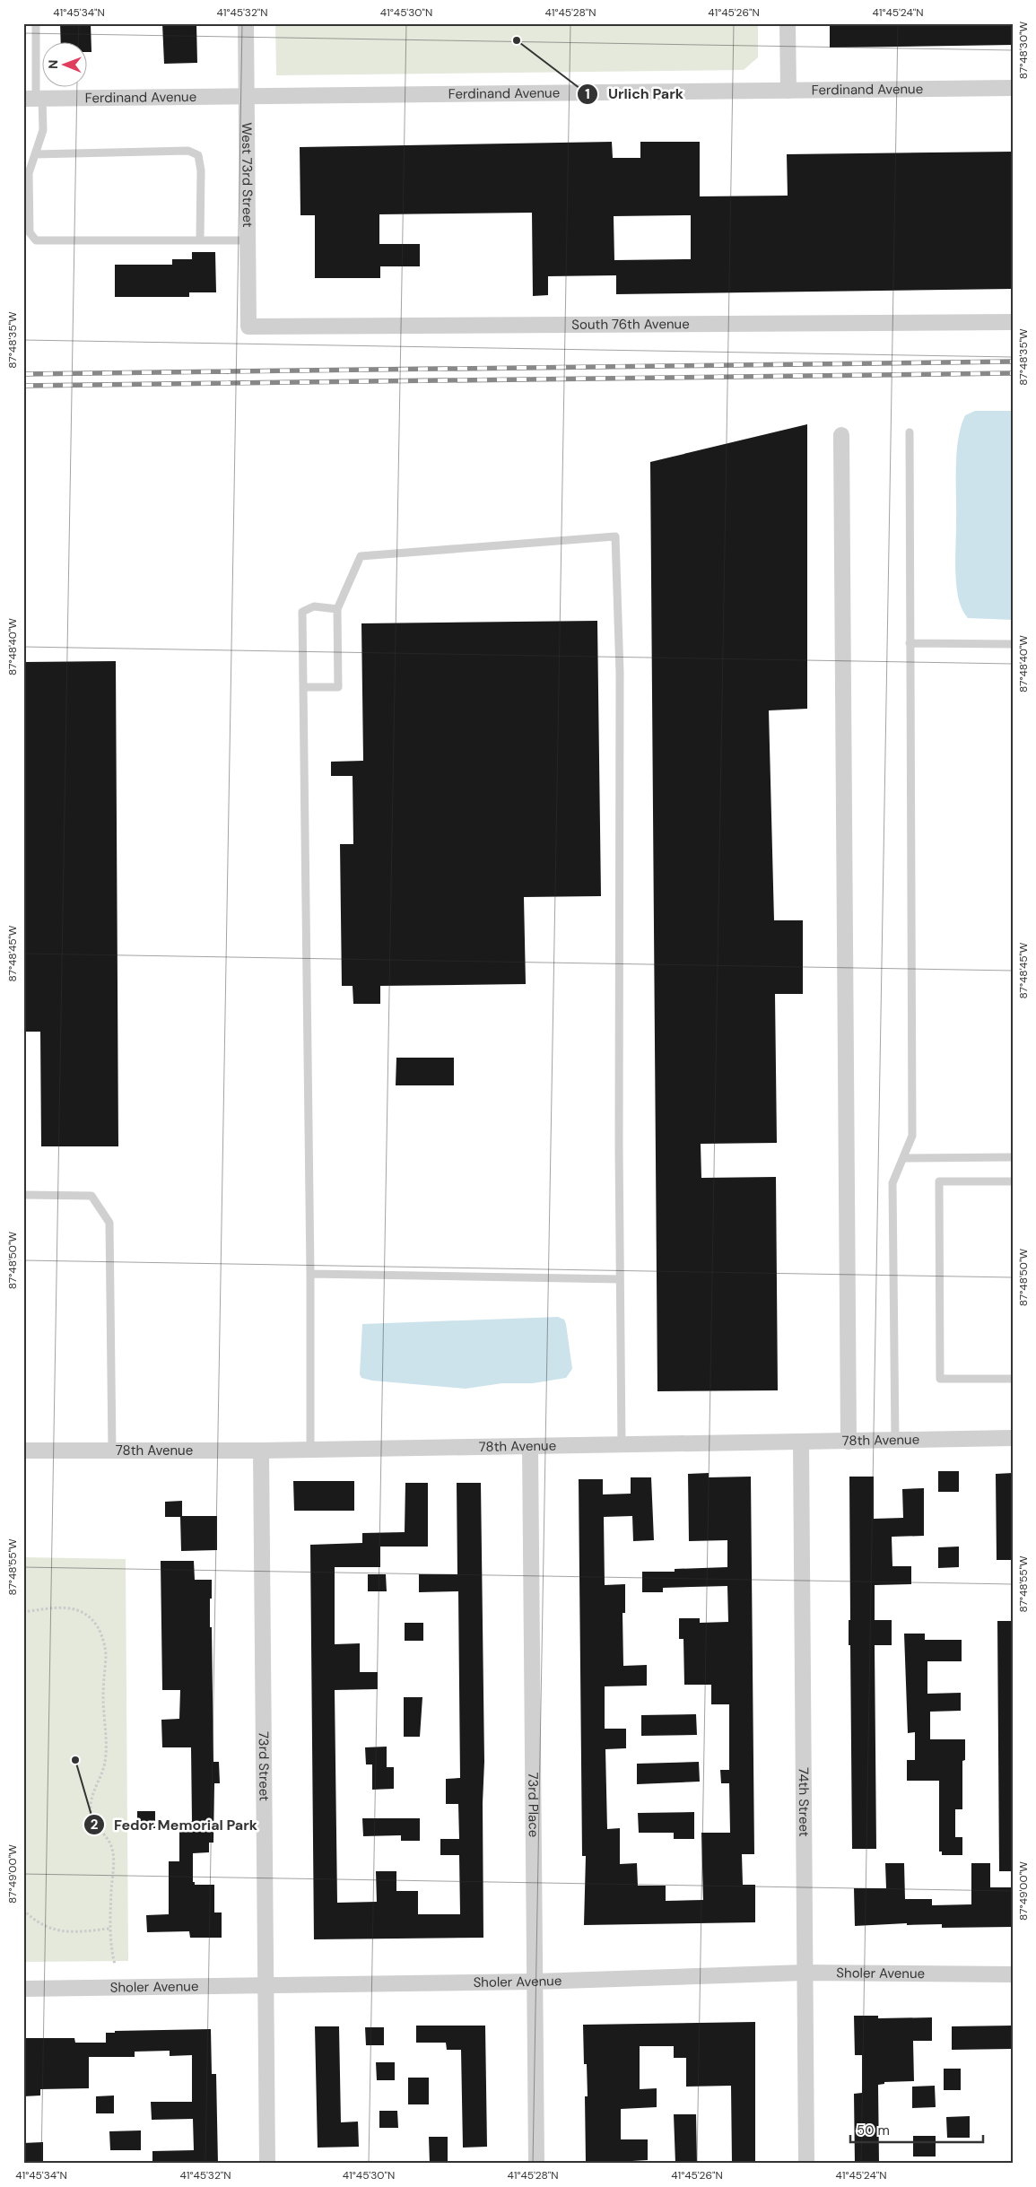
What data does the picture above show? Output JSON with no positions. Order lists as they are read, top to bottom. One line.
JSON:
{"streets":{"street":["Ferdinand Avenue","West 73rd Street","South 76th Avenue","78th Avenue","73rd Street","74th Street","73rd Place","Sholer Avenue"]},"crossings":[["Ferdinand Avenue","West 73rd Street"],["West 73rd Street","South 76th Avenue"],["78th Avenue","73rd Street"],["78th Avenue","74th Street"],["78th Avenue","73rd Place"],["73rd Street","Sholer Avenue"],["74th Street","Sholer Avenue"],["73rd Place","Sholer Avenue"]],"places":["Urlich Park","Fedor Memorial Park"],"scale_bar":"50 m","north":"left","coordinates":["41°45'34\"N","41°45'32\"N","41°45'30\"N","41°45'28\"N","41°45'26\"N","41°45'24\"N","87°48'30\"W","87°48'35\"W","87°48'40\"W","87°48'45\"W","87°48'50\"W","87°48'55\"W","87°49'00\"W"]}
